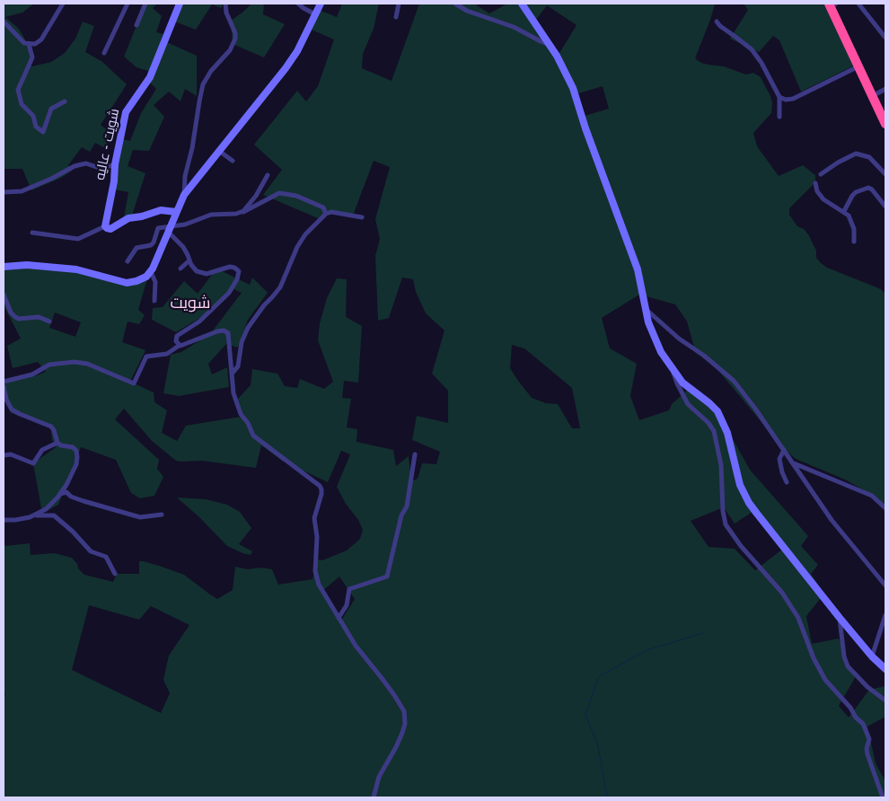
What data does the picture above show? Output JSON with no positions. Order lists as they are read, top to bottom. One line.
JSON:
{"streets":{"main road":["شويت - عاليه"]},"districts":["شويت"]}
